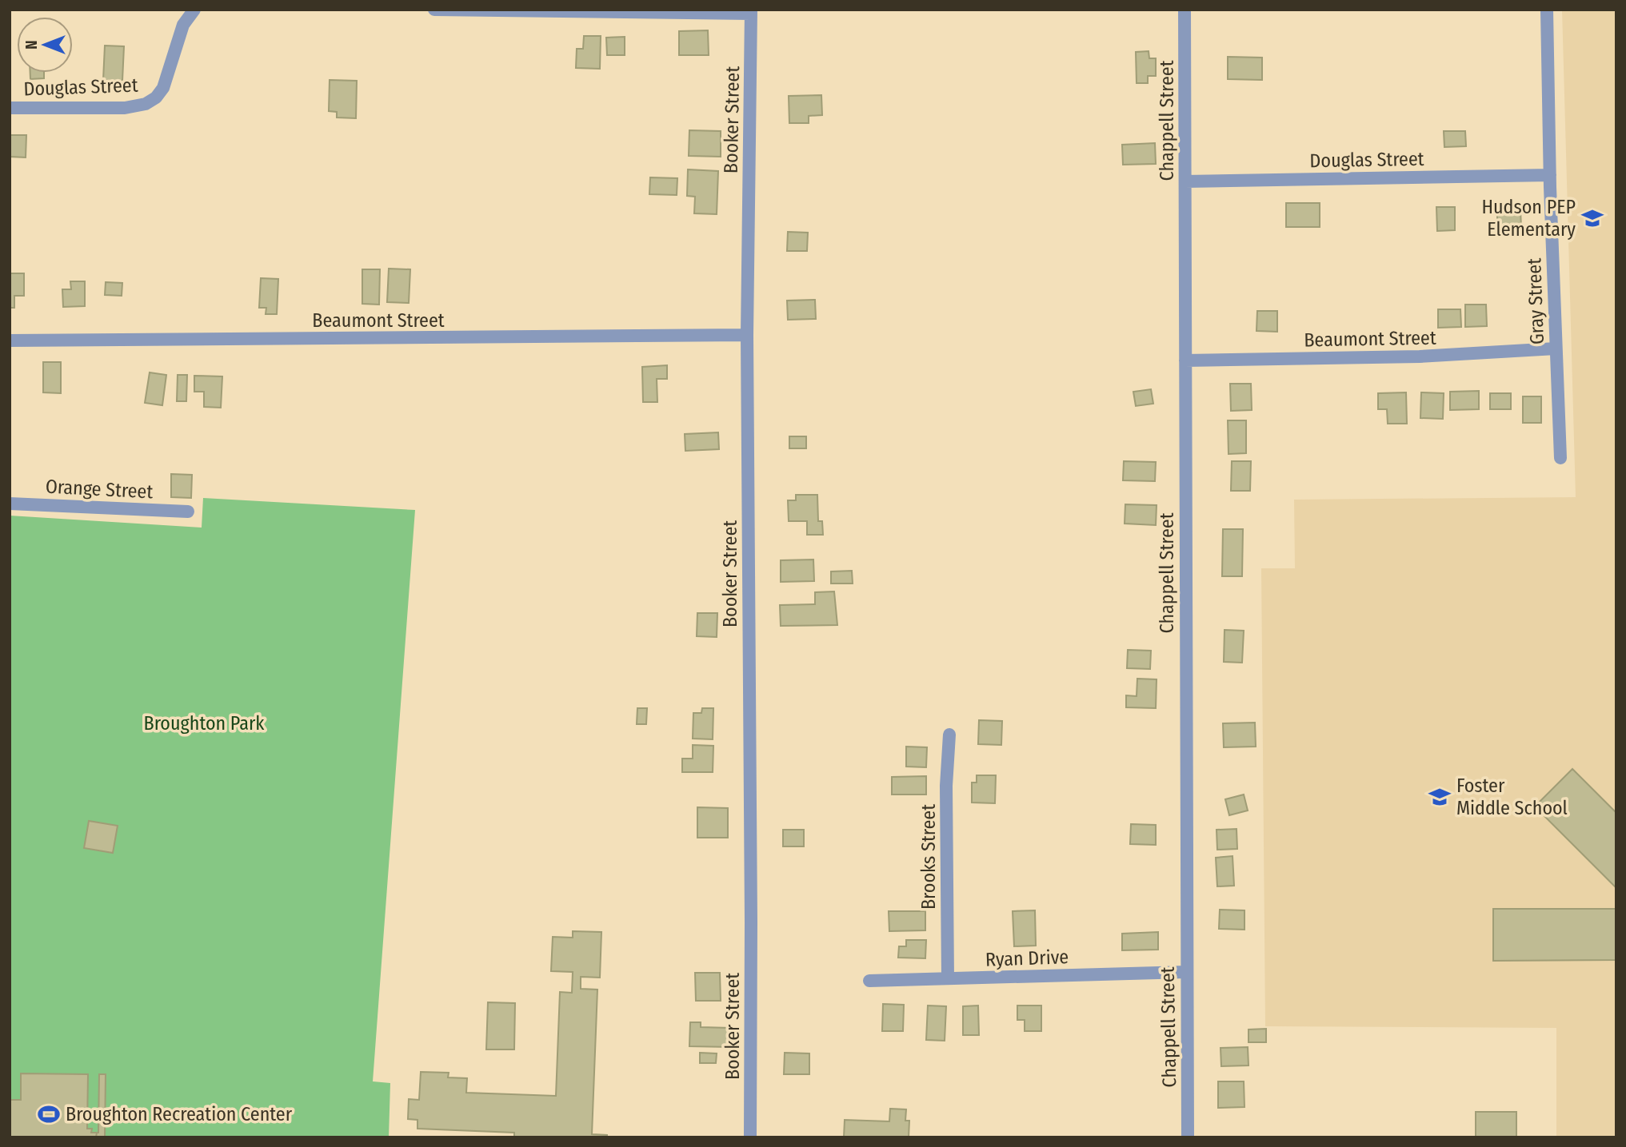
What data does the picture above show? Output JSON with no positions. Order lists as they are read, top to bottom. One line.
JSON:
{"streets":{"street":["Douglas Street","Booker Street","Chappell Street","Gray Street","Beaumont Street","Orange Street","Brooks Street","Ryan Drive"]},"crossings":[["Douglas Street","Chappell Street"],["Douglas Street","Gray Street"],["Booker Street","Beaumont Street"],["Chappell Street","Beaumont Street"],["Chappell Street","Ryan Drive"],["Gray Street","Beaumont Street"],["Brooks Street","Ryan Drive"]],"parks":["Broughton Park"],"places":{"school or university":["Hudson PEP Elementary","Foster Middle School"],"sports":["Broughton Recreation Center"]},"north":"left"}
